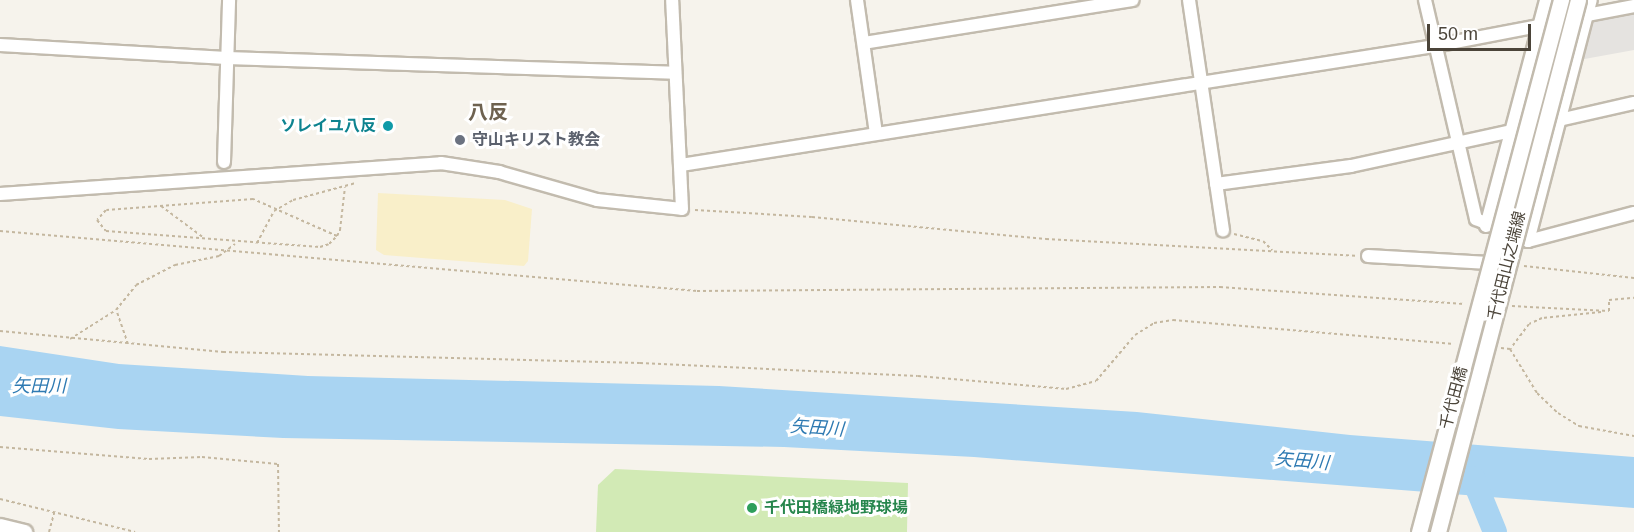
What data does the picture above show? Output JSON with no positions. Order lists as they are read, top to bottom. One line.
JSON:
{"streets":{"street":["千代田山之端線","千代田橋"]},"crossings":[["千代田山之端線","千代田橋"]],"districts":["八反"],"water":["矢田川"],"places":["ソレイユ八反","守山キリスト教会","千代田橋緑地野球場"],"scale_bar":"50 m"}
